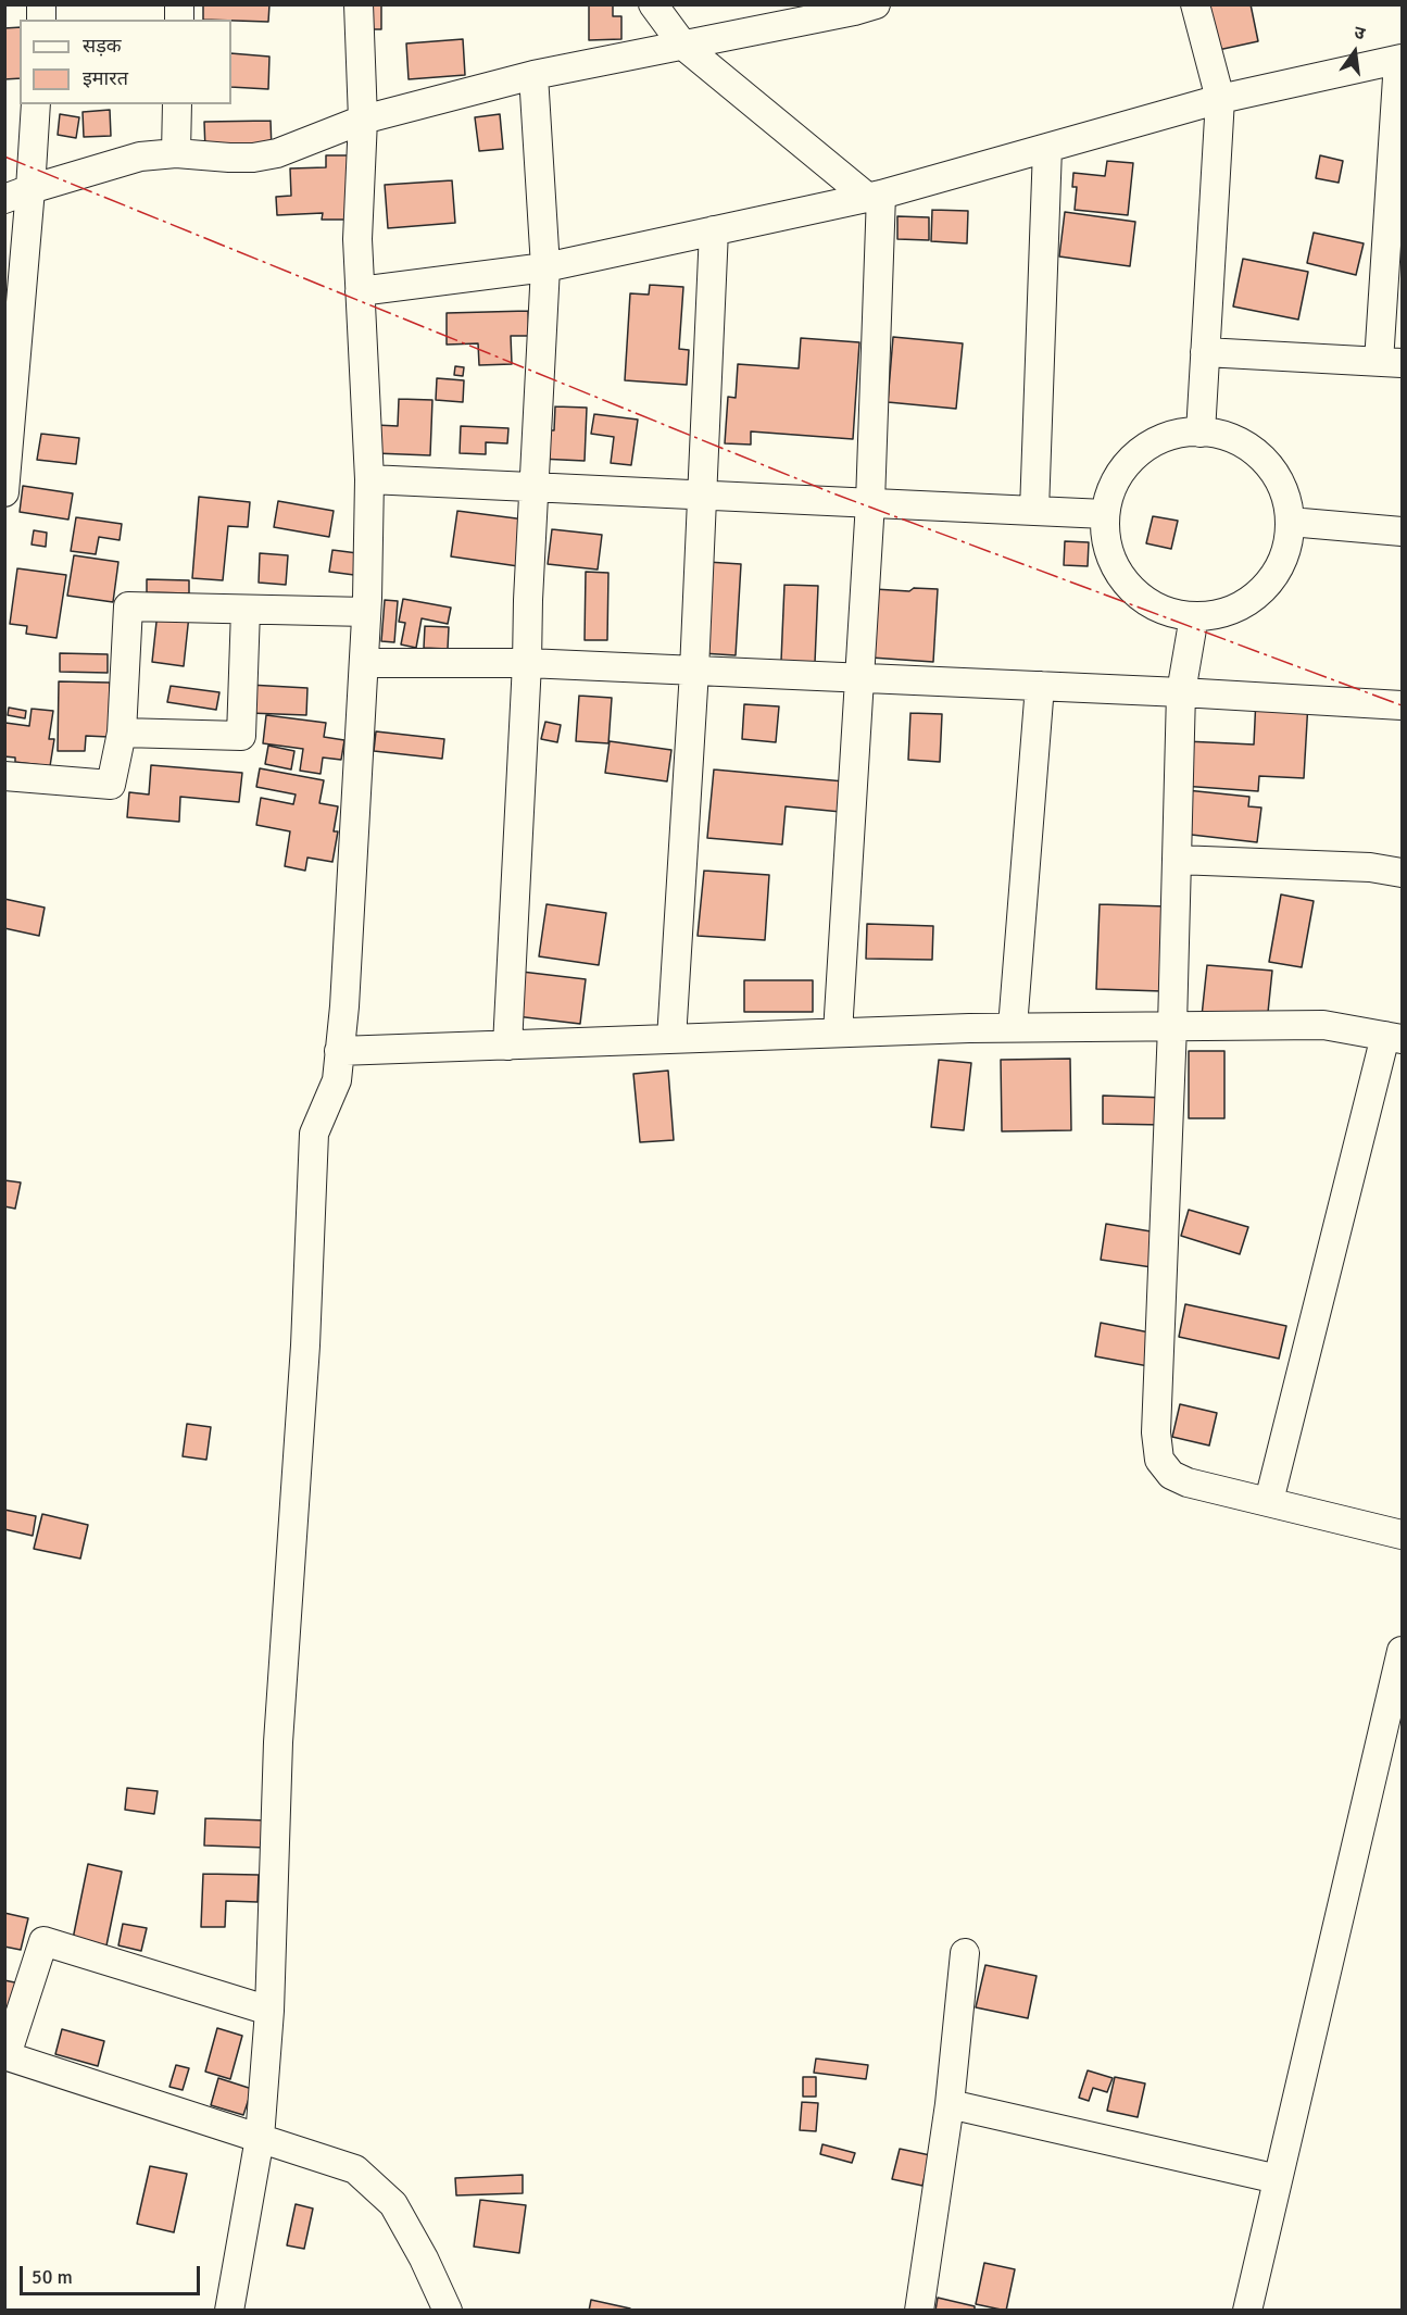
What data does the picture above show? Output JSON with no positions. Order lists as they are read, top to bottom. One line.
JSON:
{"legend":["सड़क","इमारत"],"scale_bar":"50 m","north":"top"}
